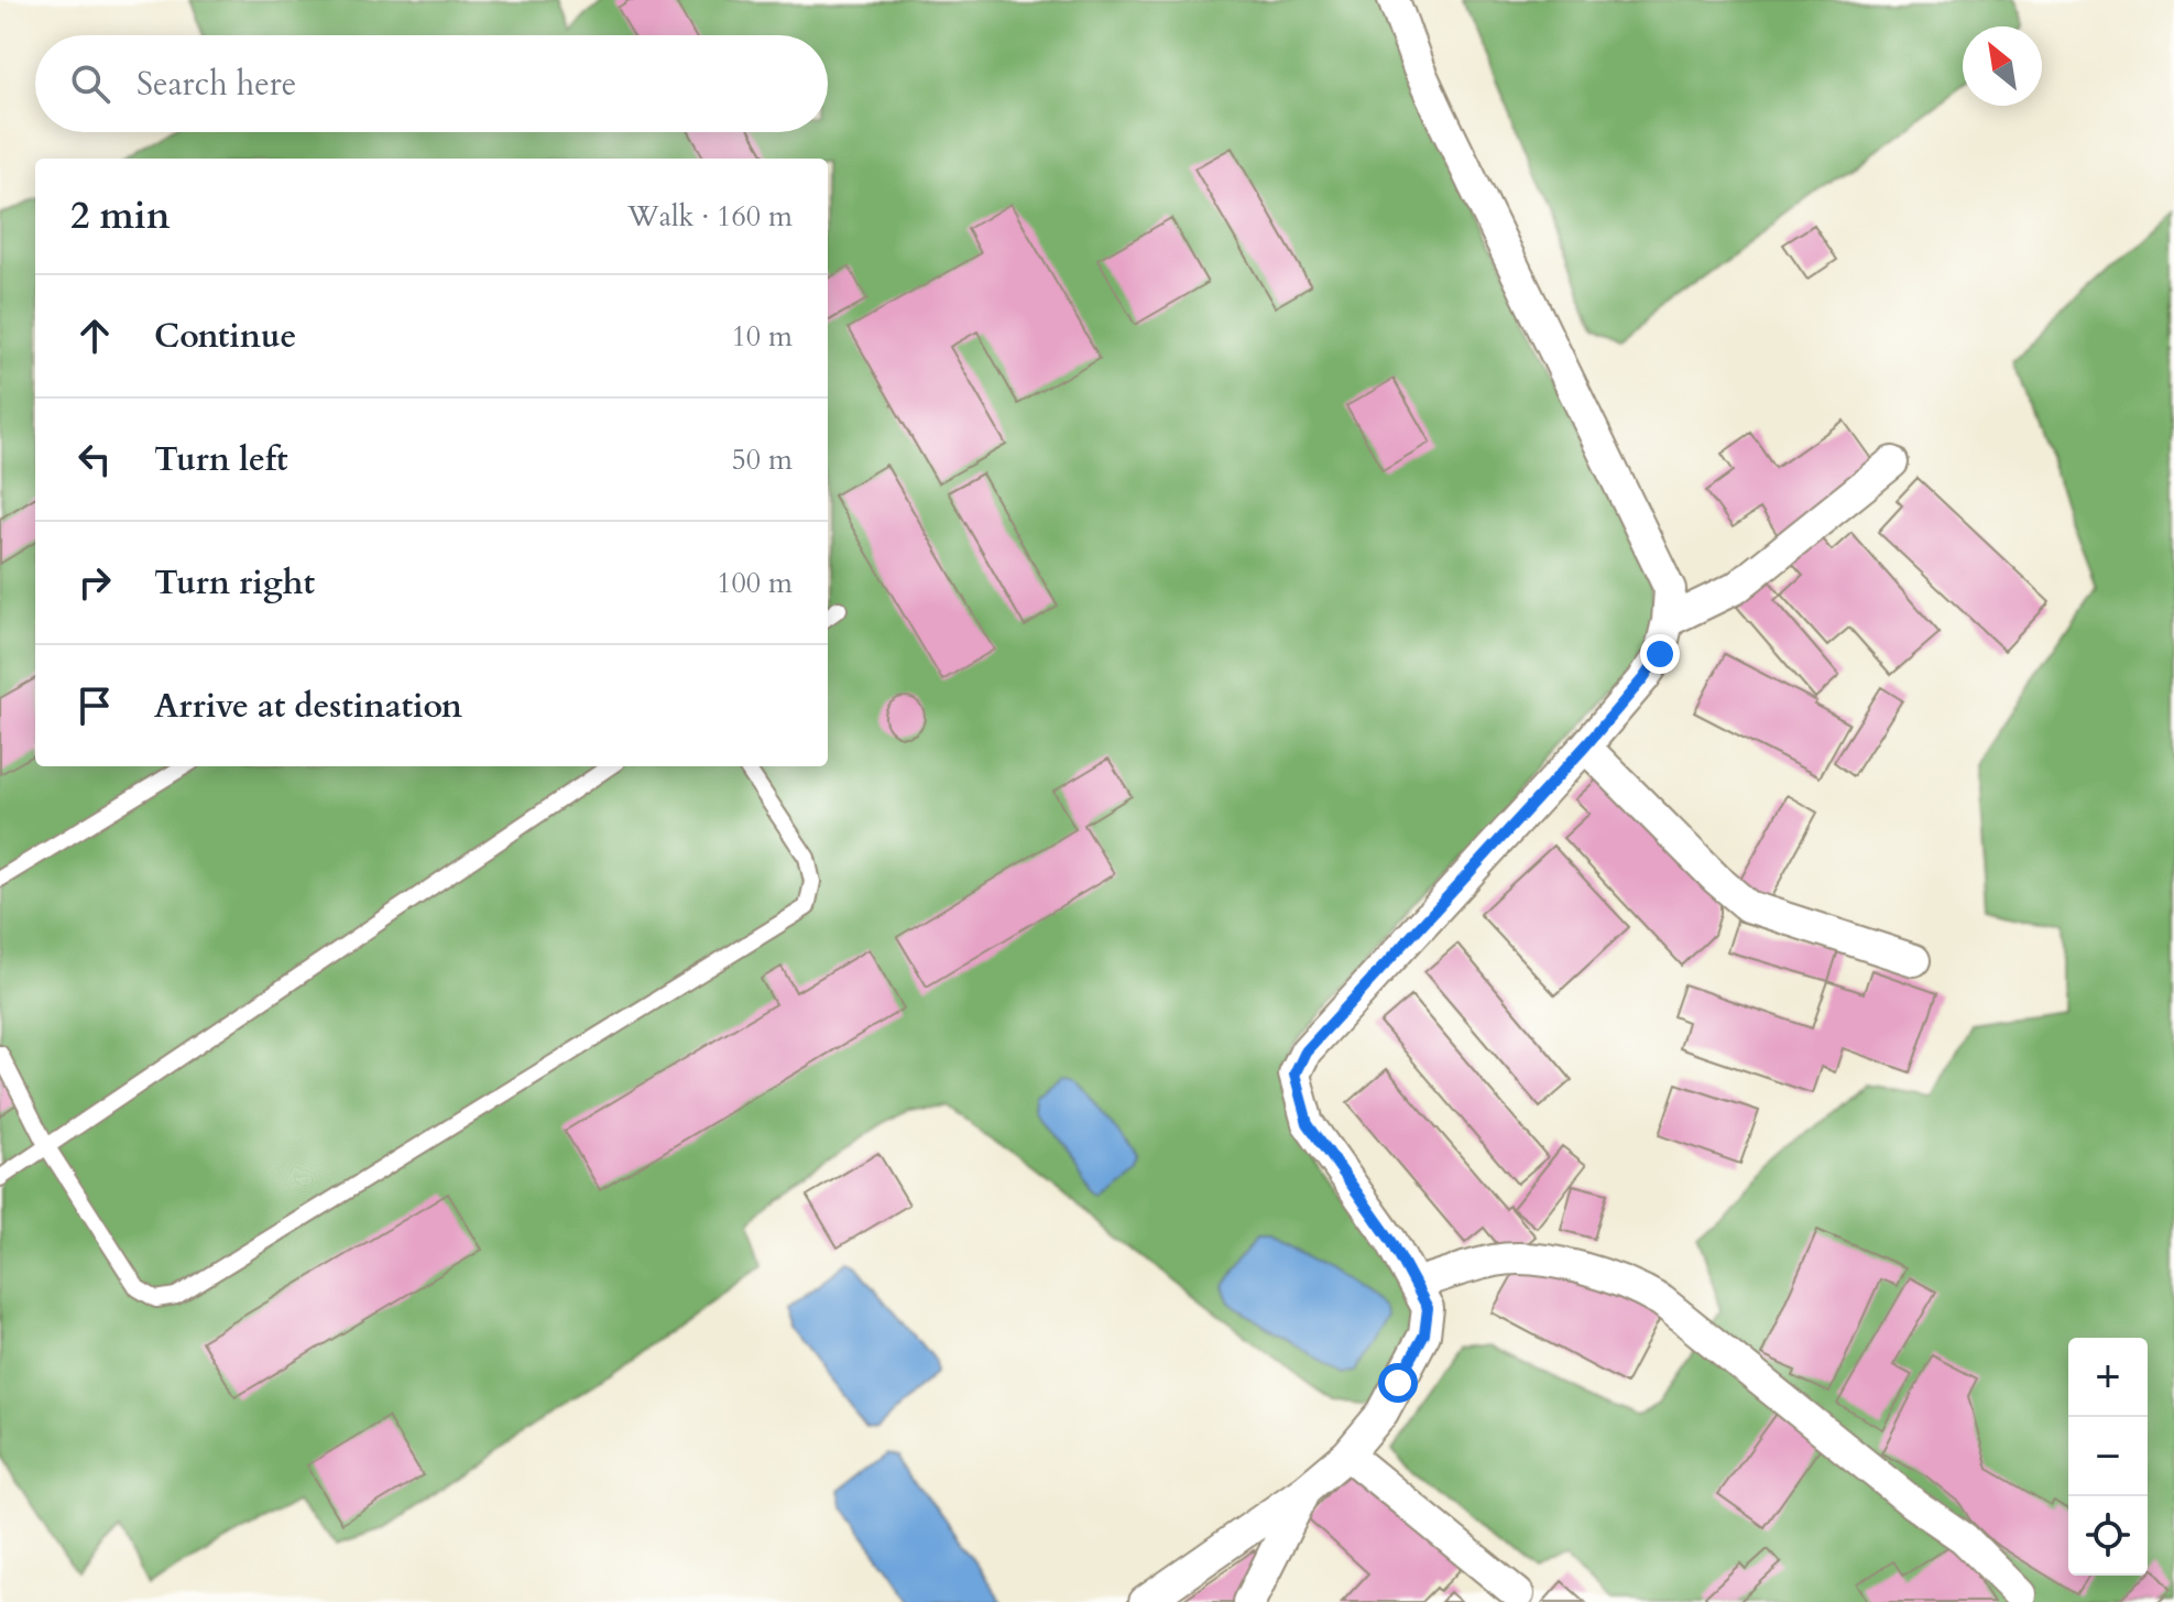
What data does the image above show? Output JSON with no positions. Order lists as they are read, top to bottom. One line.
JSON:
{"north":"top left","page":{"search":"Search here","heading":["2 min","Walk · 160 m"],"list":[["Continue","10 m"],["Turn left","50 m"],["Turn right","100 m"],"Arrive at destination"],"map_buttons":["+","−"]}}
